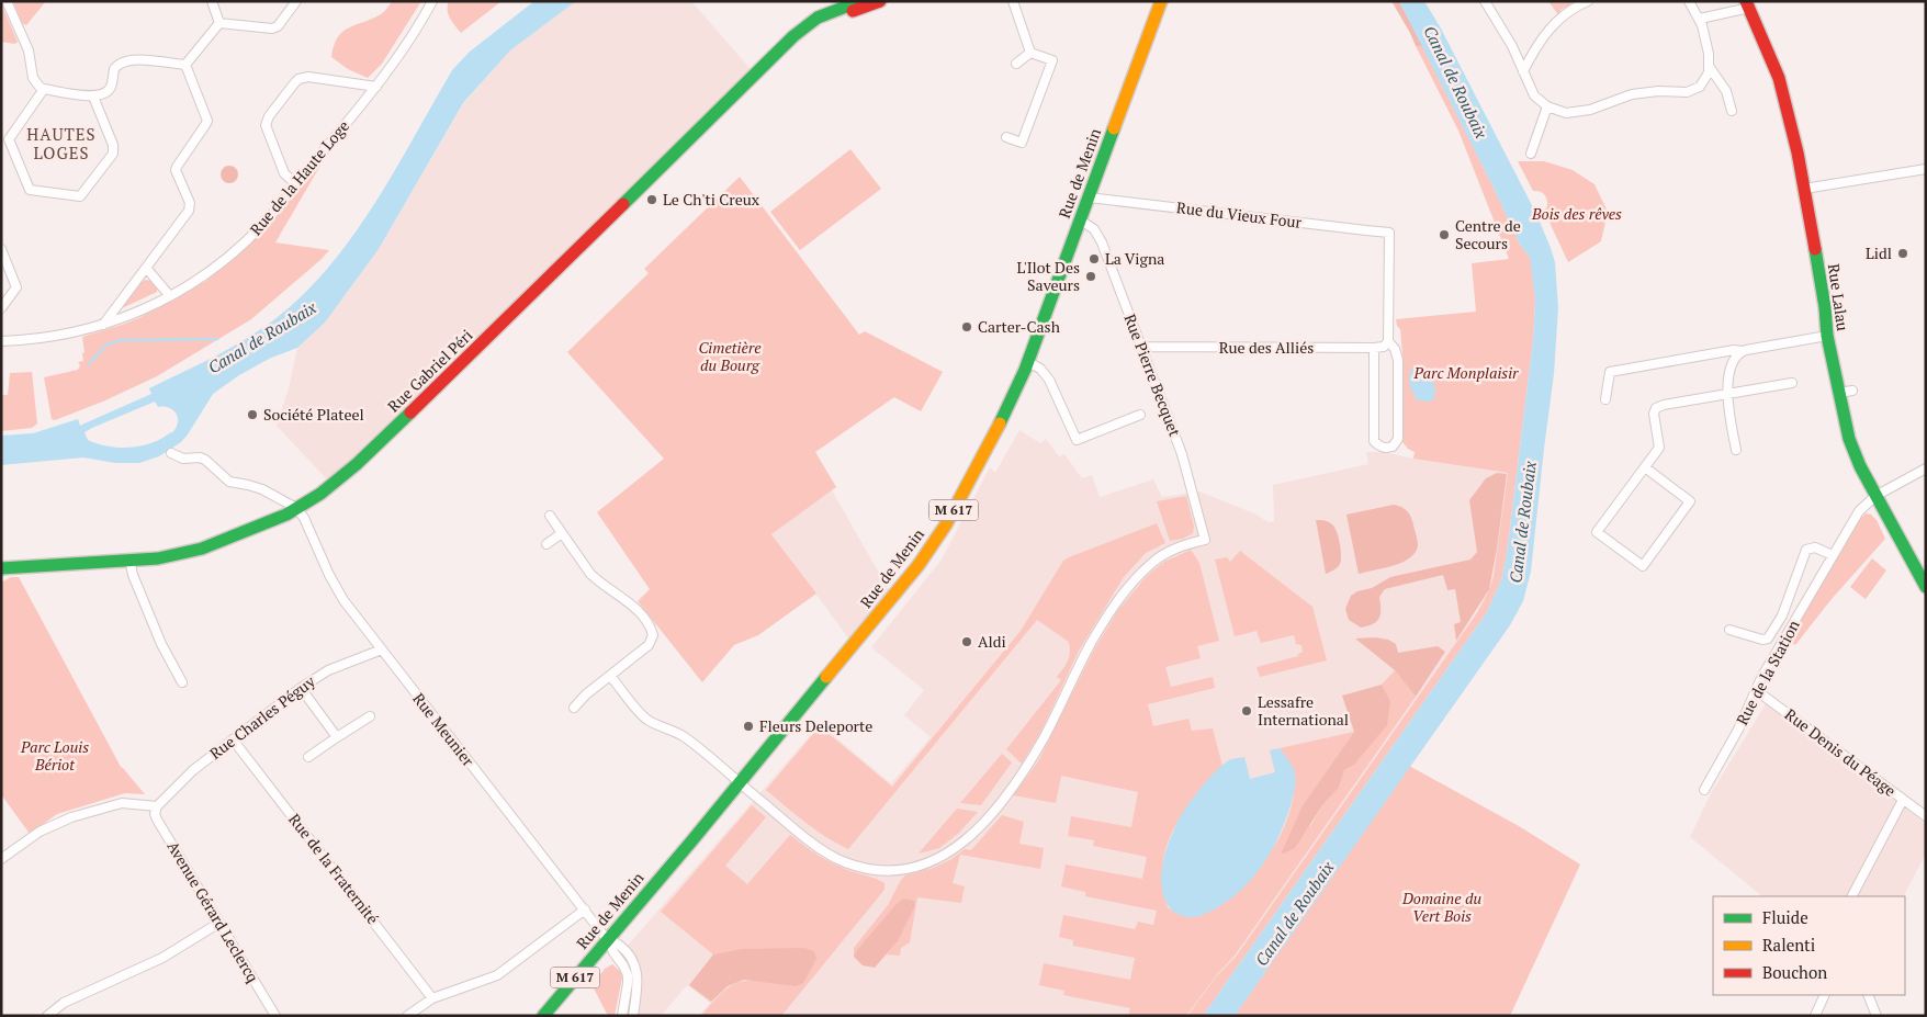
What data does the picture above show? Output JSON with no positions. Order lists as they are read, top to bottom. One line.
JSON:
{"streets":{"main road":["Rue de Menin","Rue Lalau","Rue Gabriel Péri","M 617"],"street":["Rue de la Haute Loge","Rue du Vieux Four","Rue des Alliés","Rue Pierre Becquet","Rue de la Station","Rue Charles Péguy","Rue Meunier","Rue Denis du Péage","Rue de la Fraternité","Avenue Gérard Leclercq"]},"crossings":[["Rue de Menin","Rue du Vieux Four"],["Rue de Menin","Rue Pierre Becquet"],["Rue de Menin","Rue Meunier"],["Rue du Vieux Four","Rue des Alliés"],["Rue Lalau","Rue de la Station"],["Rue des Alliés","Rue Pierre Becquet"],["Rue Gabriel Péri","Rue Meunier"],["Rue de la Station","Rue Denis du Péage"],["Rue Charles Péguy","Rue Meunier"],["Rue Charles Péguy","Rue de la Fraternité"],["Rue Charles Péguy","Avenue Gérard Leclercq"]],"districts":["HAUTES LOGES"],"water":["Canal de Roubaix"],"parks":["Bois des rêves","Cimetière du Bourg","Parc Monplaisir","Parc Louis Bériot","Domaine du Vert Bois"],"places":["Le Ch'ti Creux","Centre de Secours","Lidl","La Vigna","L'Ilot Des Saveurs","Carter-Cash","Société Plateel","Aldi","Lessafre International","Fleurs Deleporte"],"legend":["Fluide","Ralenti","Bouchon"]}
